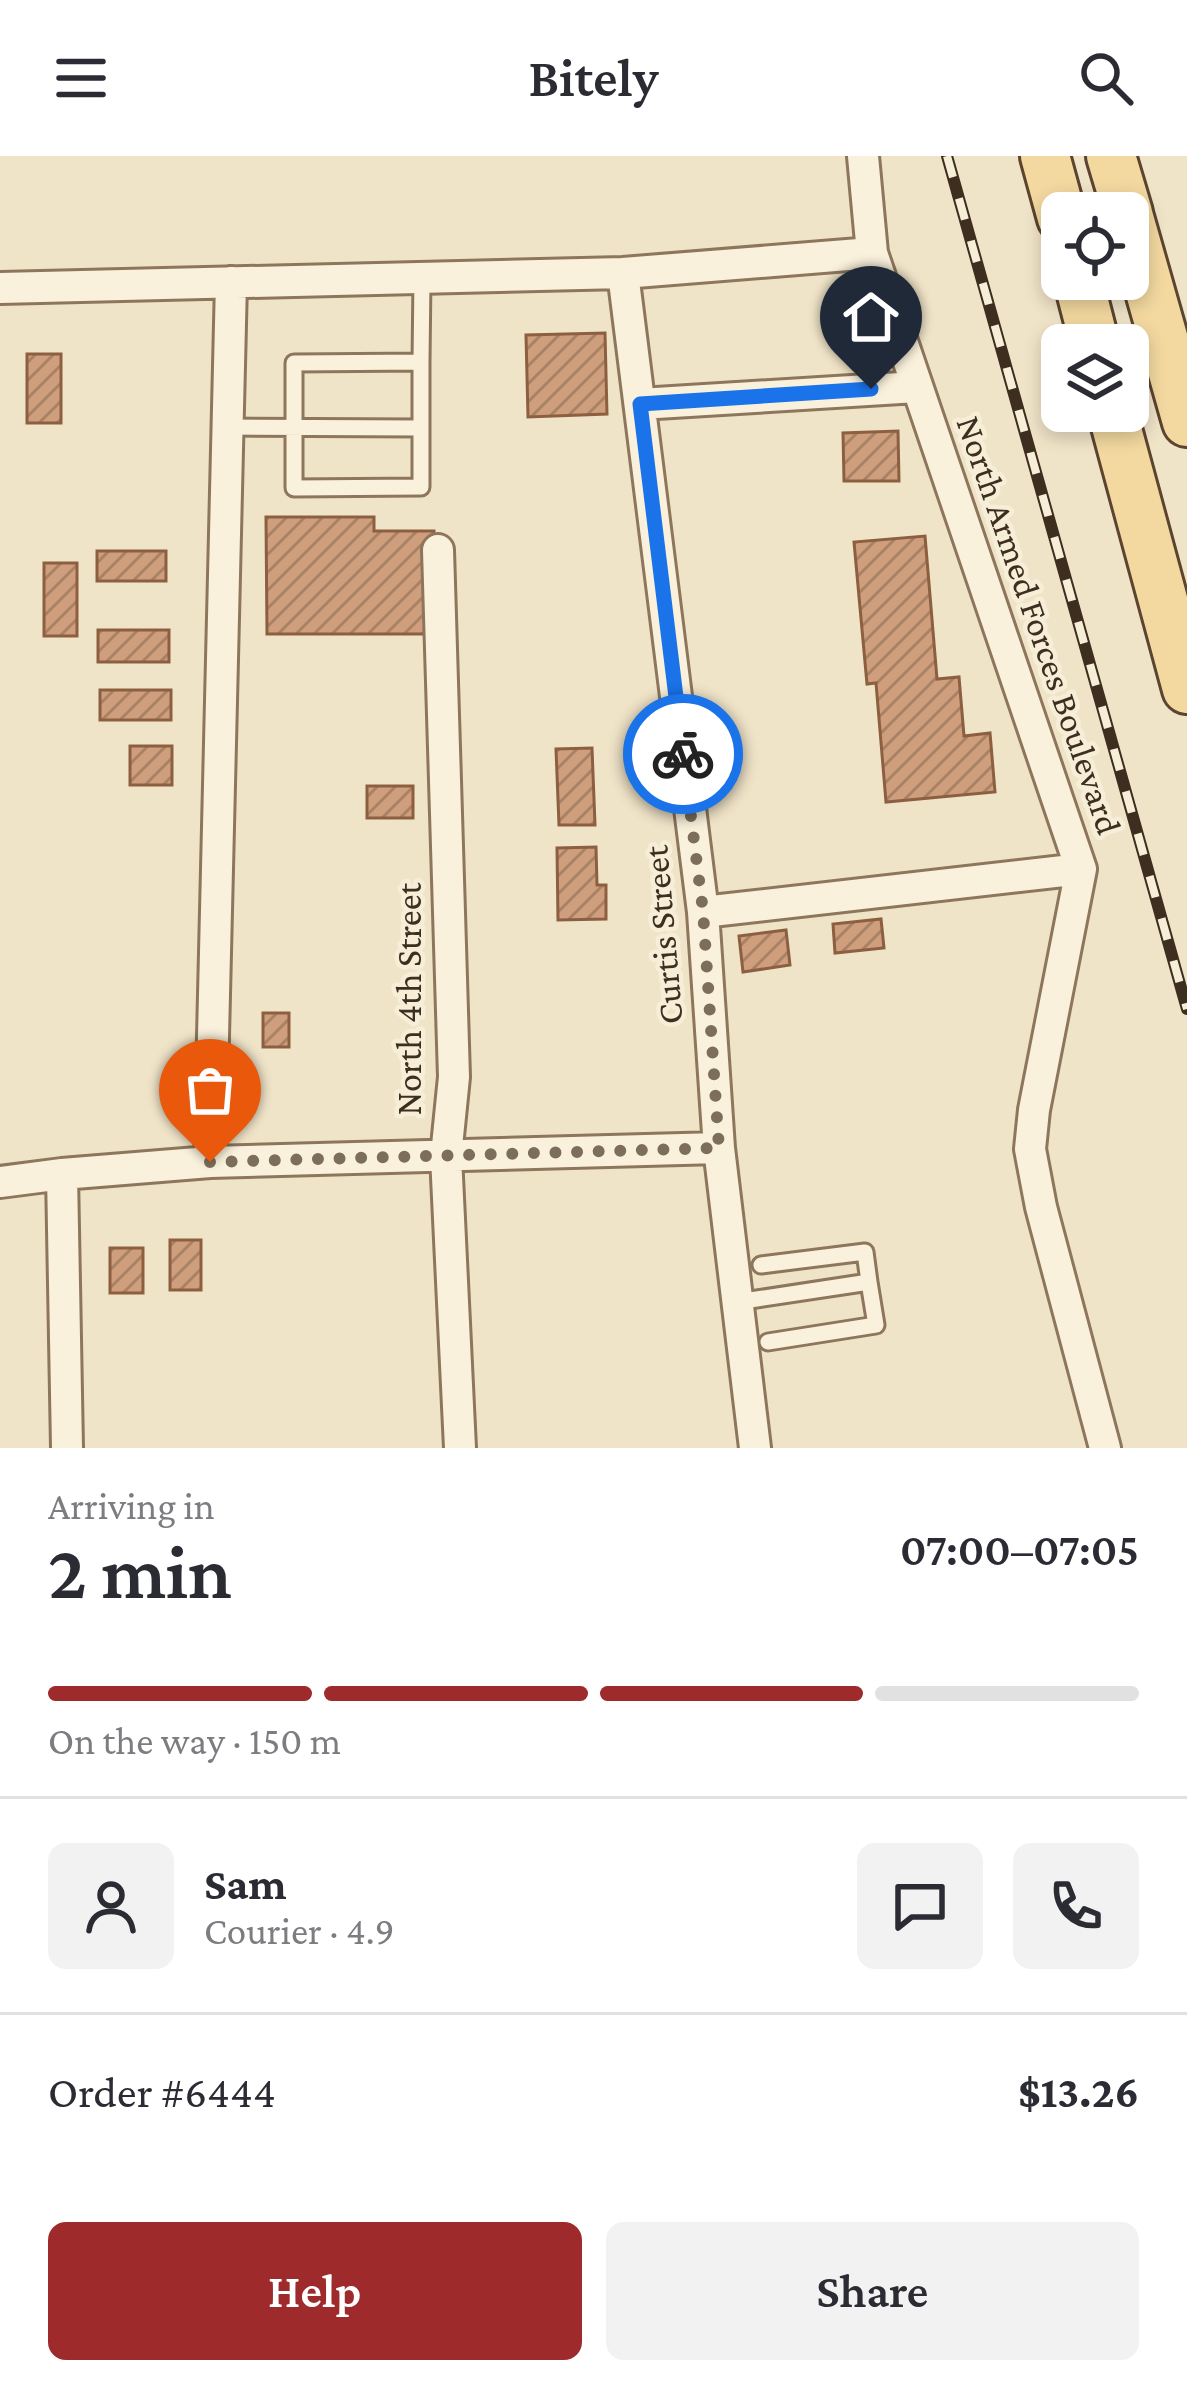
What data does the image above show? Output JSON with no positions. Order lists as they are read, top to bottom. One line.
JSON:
{"streets":{"street":["North Armed Forces Boulevard","Curtis Street","North 4th Street"]},"page":{"header":"Bitely","heading":["2 min","Arriving in","07:00–07:05"],"panel":["Sam","Courier · 4.9","Order #6444","$13.26"],"bar":"On the way · 150 m","buttons":["Help","Share"]}}
